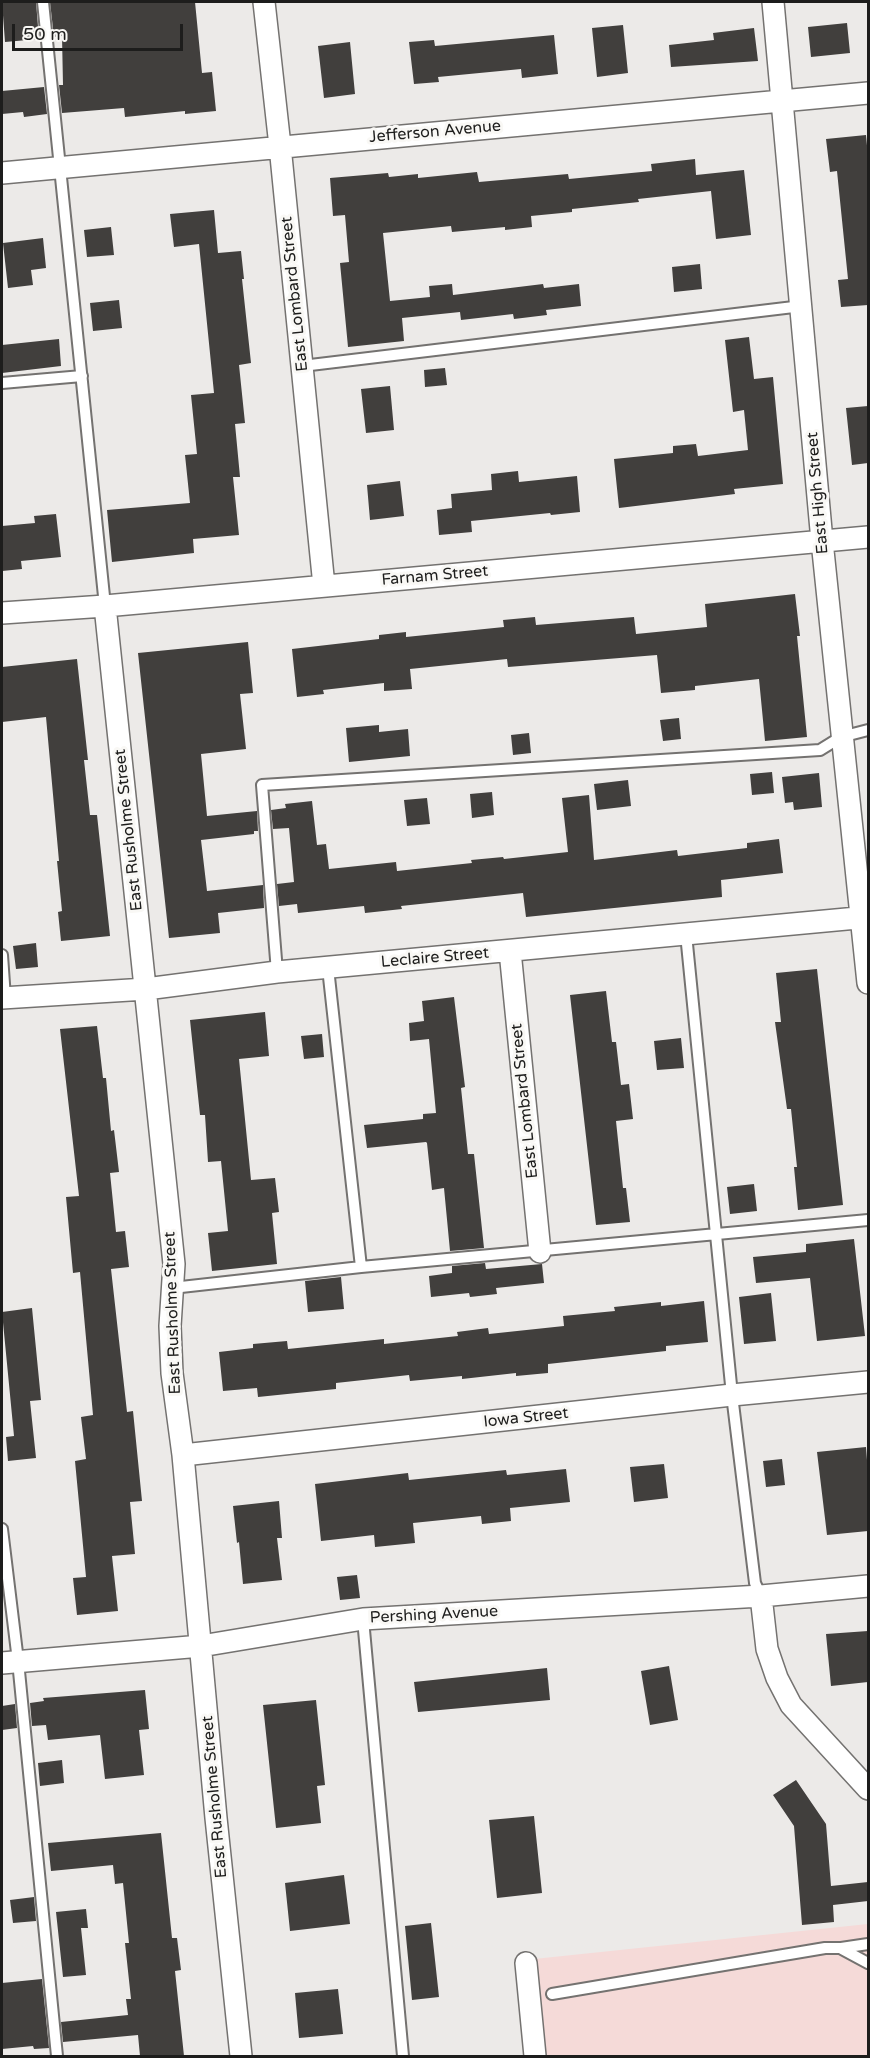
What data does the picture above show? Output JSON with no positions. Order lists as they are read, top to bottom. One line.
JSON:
{"streets":{"street":["Jefferson Avenue","East Lombard Street","East High Street","Farnam Street","East Rusholme Street","Leclaire Street","Iowa Street","Pershing Avenue"]},"crossings":[["Jefferson Avenue","East Lombard Street"],["Jefferson Avenue","East High Street"],["East Lombard Street","Farnam Street"],["East Lombard Street","Leclaire Street"],["East High Street","Farnam Street"],["East High Street","Leclaire Street"],["Farnam Street","East Rusholme Street"],["East Rusholme Street","Leclaire Street"],["East Rusholme Street","Iowa Street"],["East Rusholme Street","Pershing Avenue"]],"scale_bar":"50 m"}
